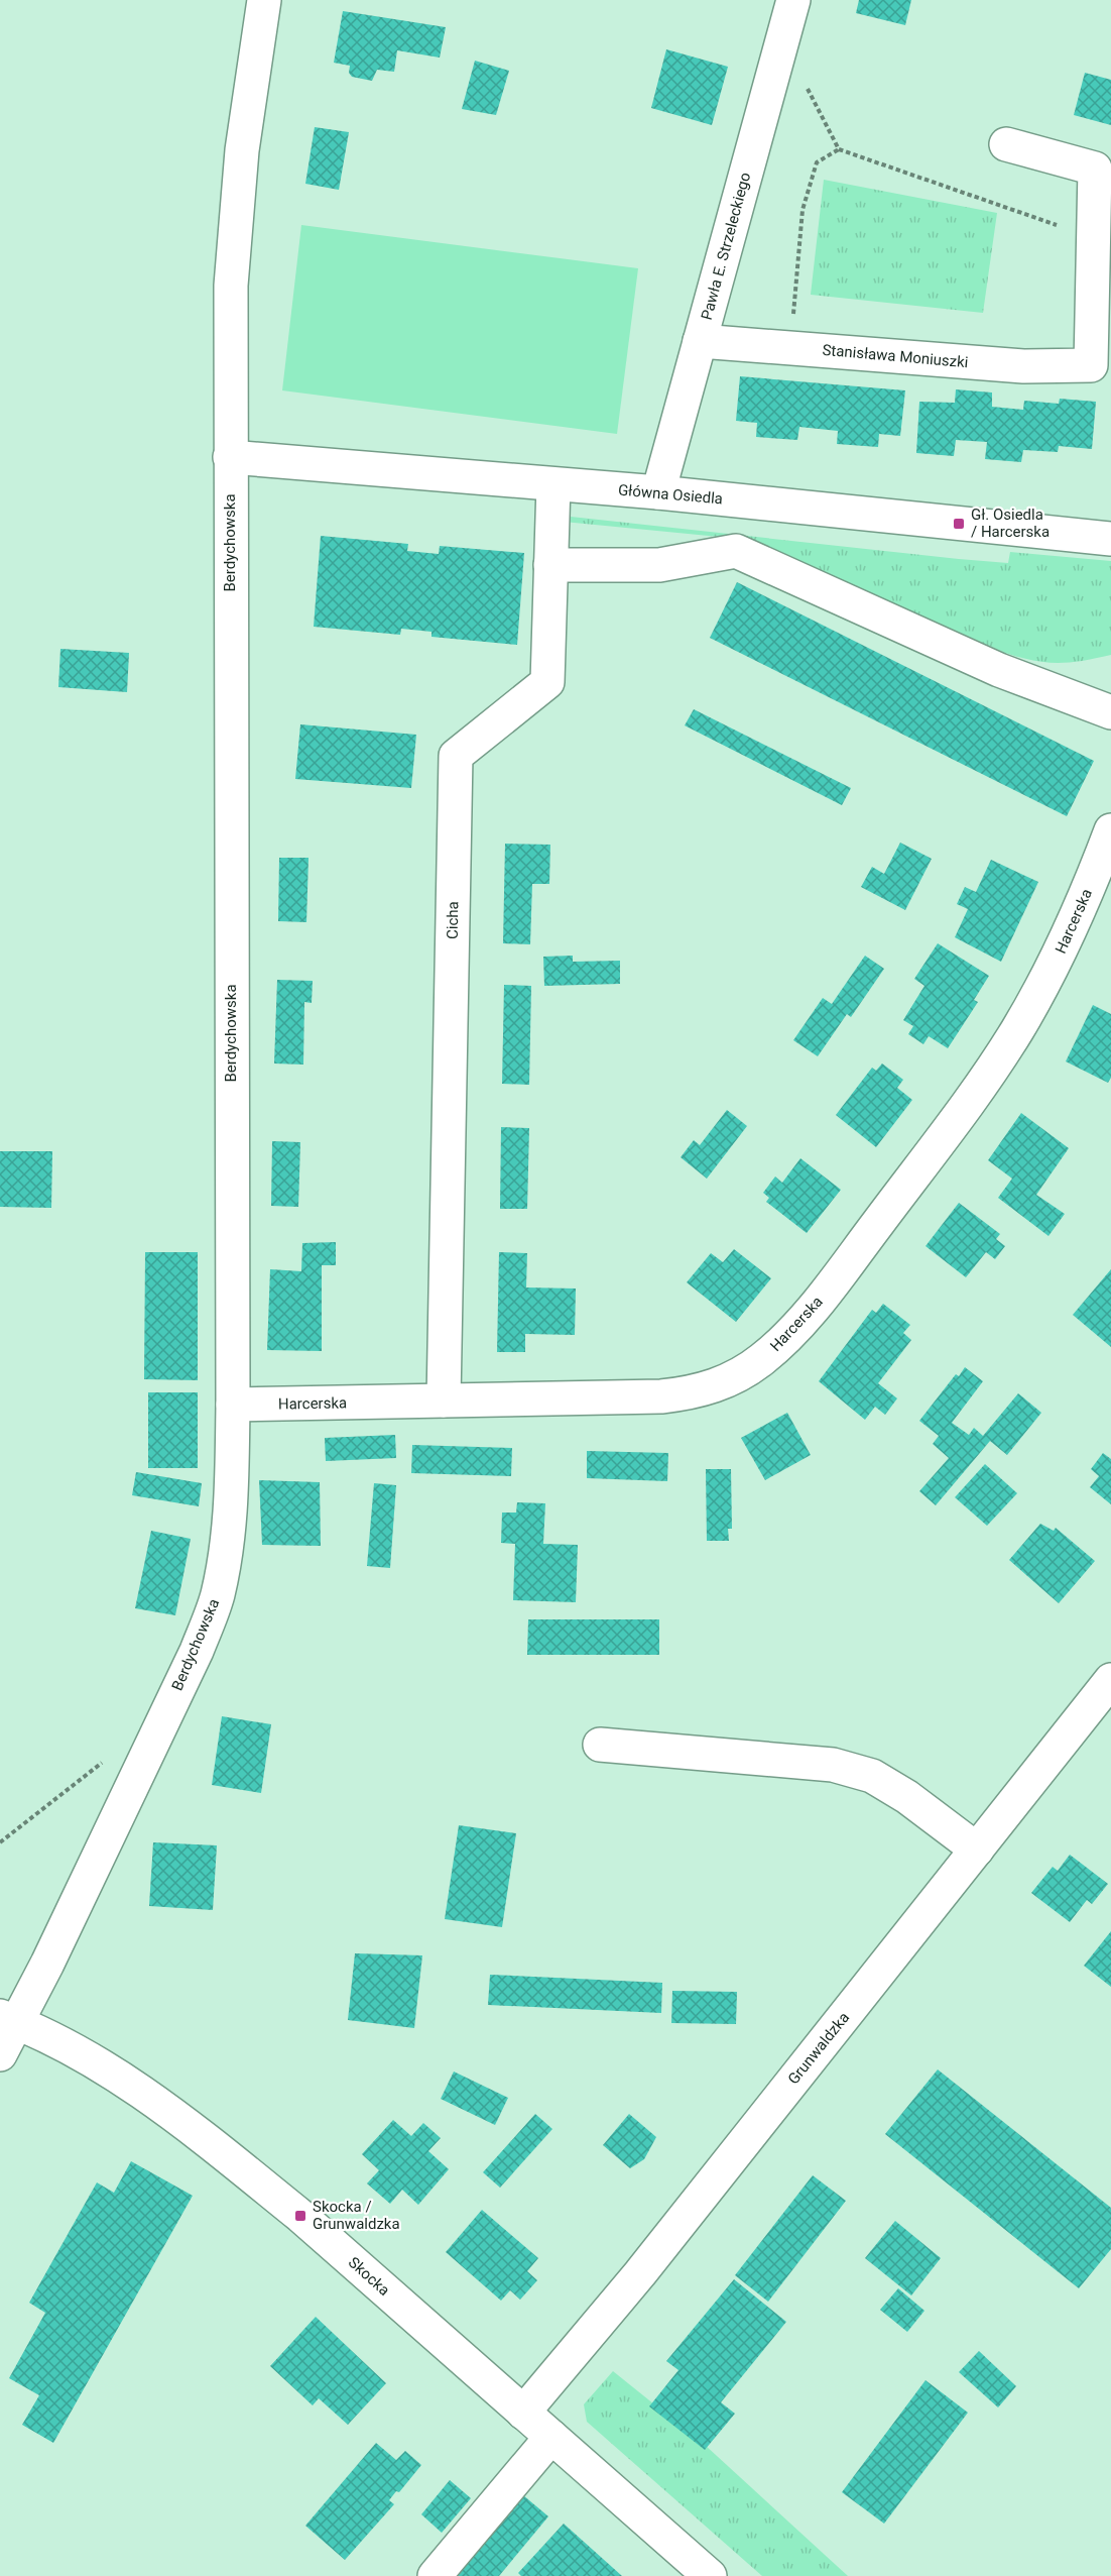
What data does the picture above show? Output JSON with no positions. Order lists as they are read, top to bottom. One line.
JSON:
{"streets":{"street":["Pawła E. Strzeleckiego","Stanisława Moniuszki","Główna Osiedla","Berdychowska","Cicha","Harcerska","Grunwaldzka","Skocka"]},"crossings":[["Pawła E. Strzeleckiego","Stanisława Moniuszki"],["Pawła E. Strzeleckiego","Główna Osiedla"],["Główna Osiedla","Berdychowska"],["Główna Osiedla","Cicha"],["Berdychowska","Harcerska"],["Berdychowska","Skocka"],["Cicha","Harcerska"],["Grunwaldzka","Skocka"]],"places":{"transit":["Gł. Osiedla / Harcerska","Skocka / Grunwaldzka"]}}
